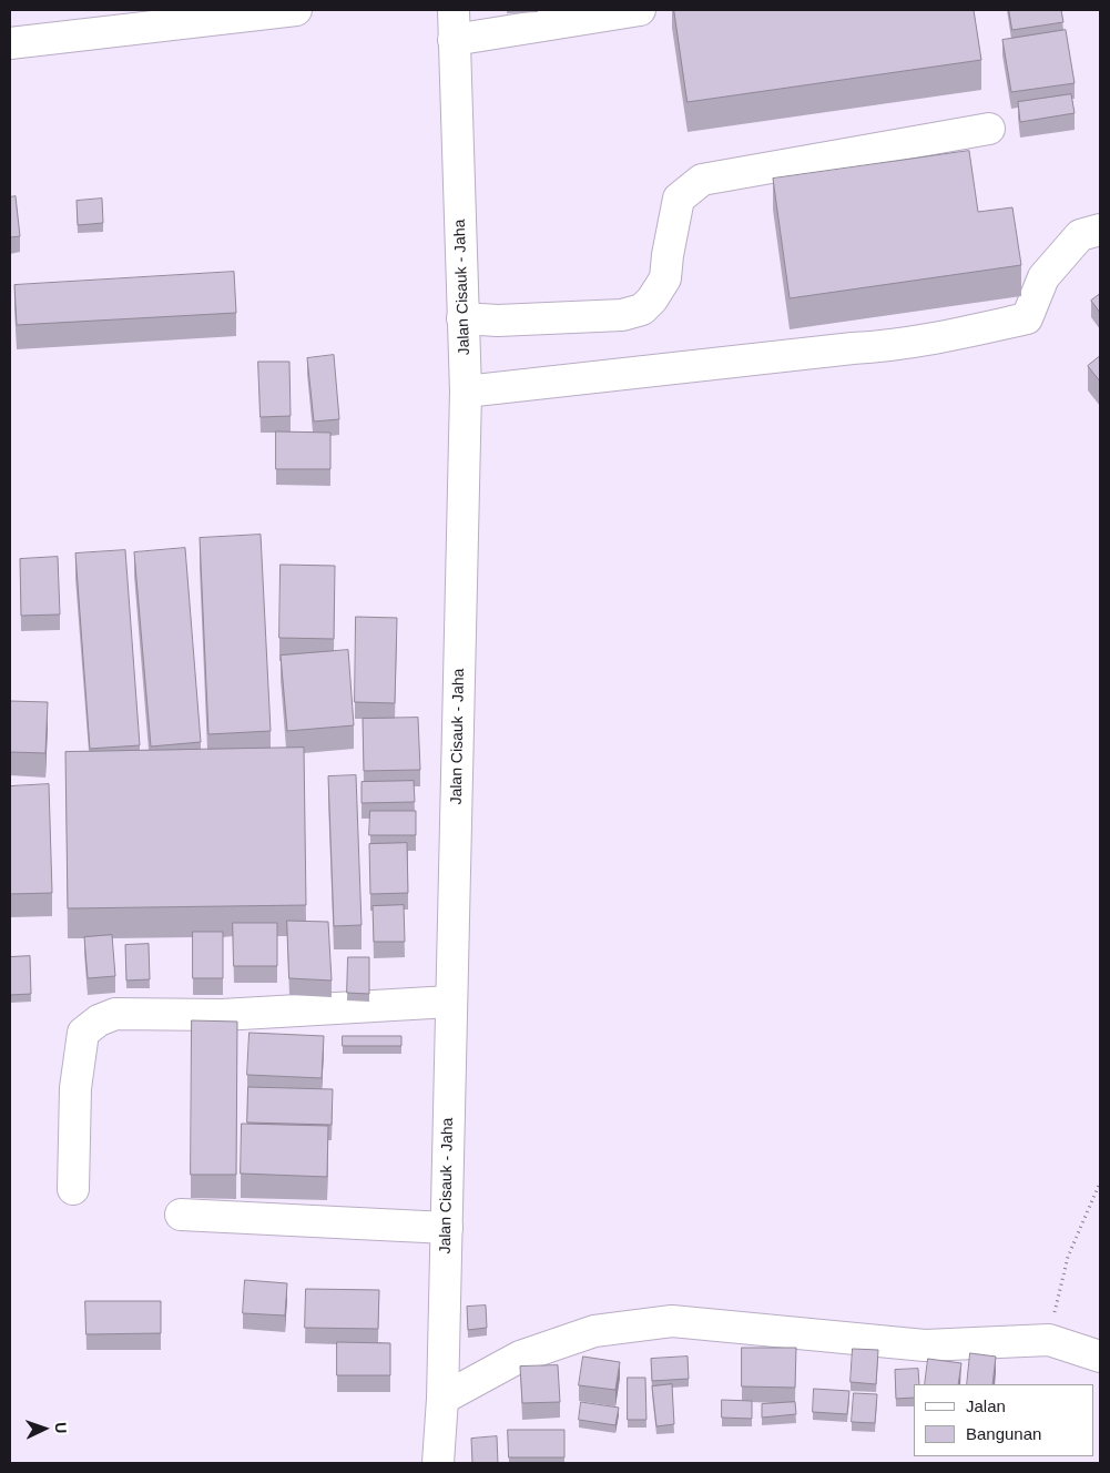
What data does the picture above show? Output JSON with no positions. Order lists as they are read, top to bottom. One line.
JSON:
{"streets":{"street":["Jalan Cisauk - Jaha"]},"legend":["Jalan","Bangunan"],"north":"right"}
